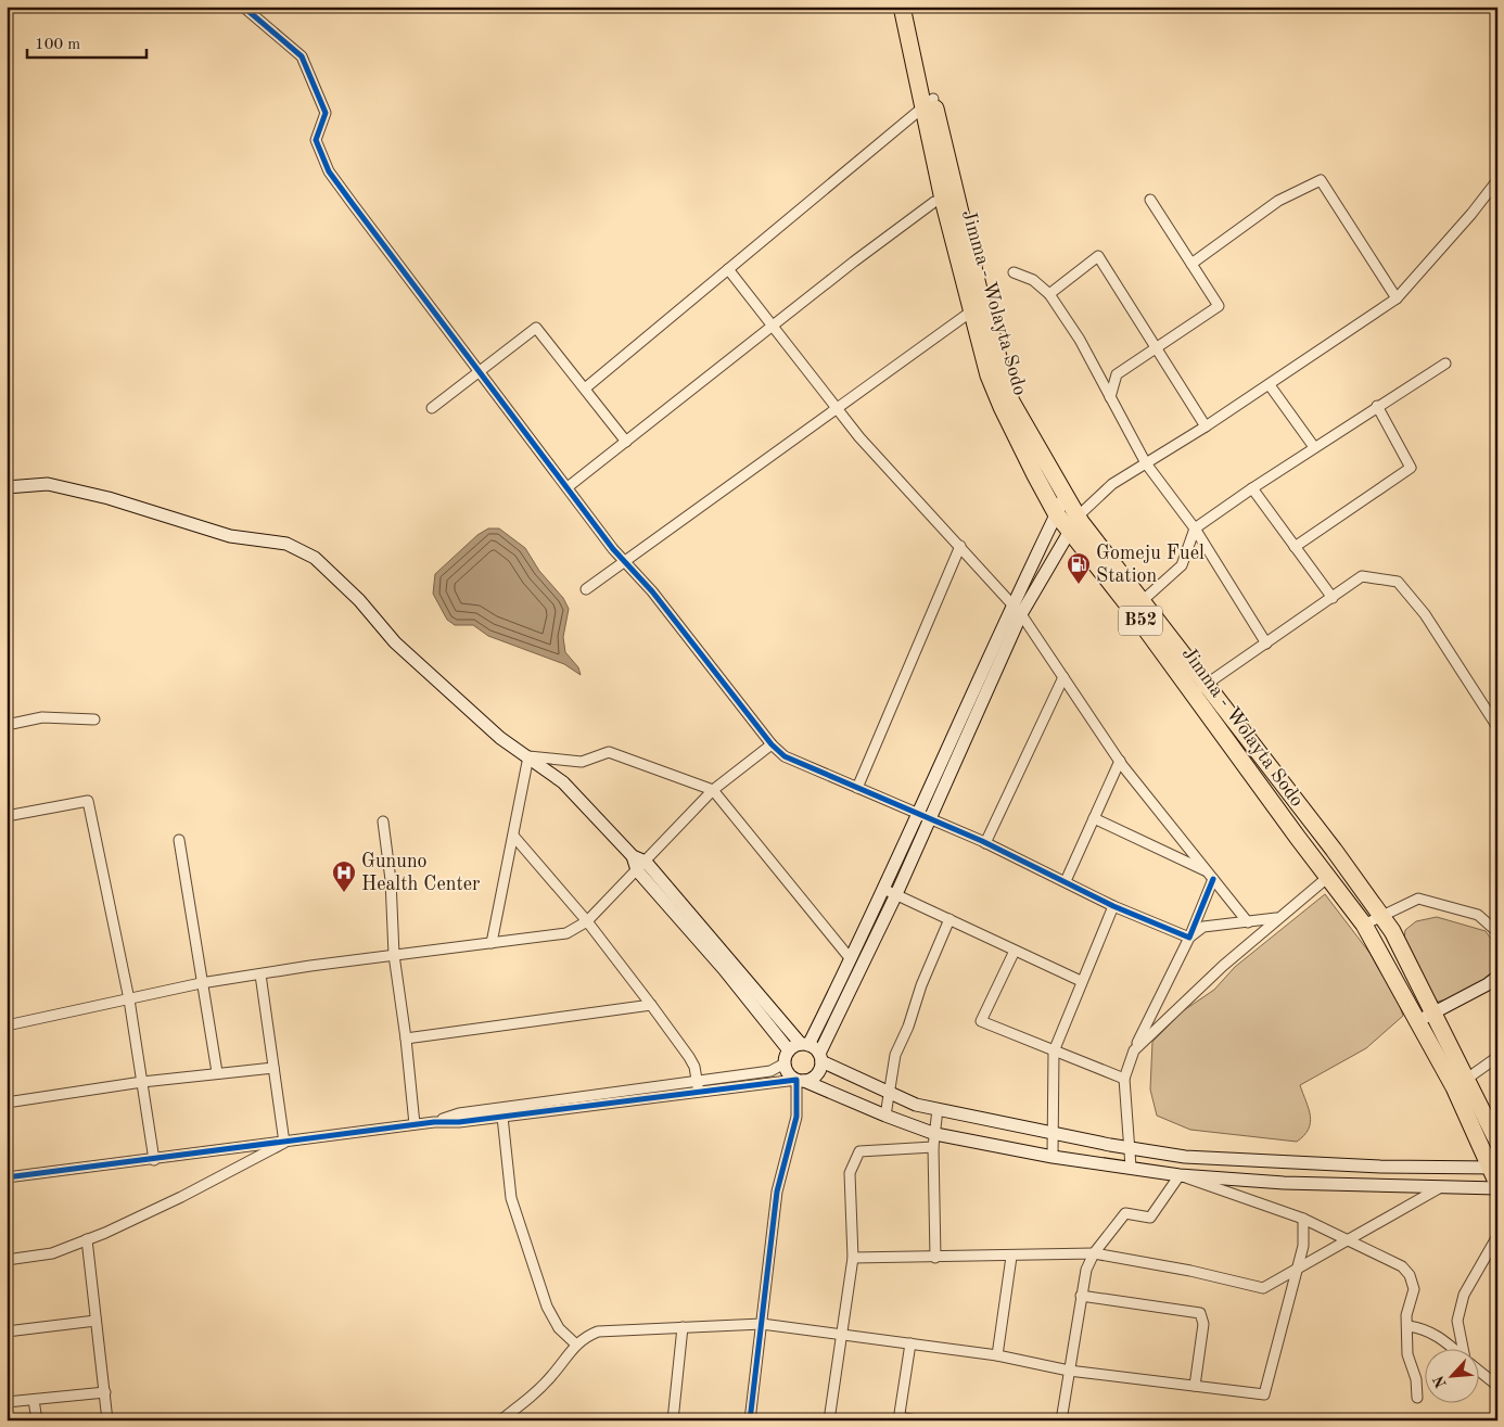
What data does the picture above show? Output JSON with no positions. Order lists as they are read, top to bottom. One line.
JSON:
{"streets":{"highway":["Jimma - Wolayta Sodo","B52"]},"places":{"fuel station":["Gomeju Fuel Station"],"hospital":["Gununo Health Center"]},"scale_bar":"100 m","north":"bottom left"}
